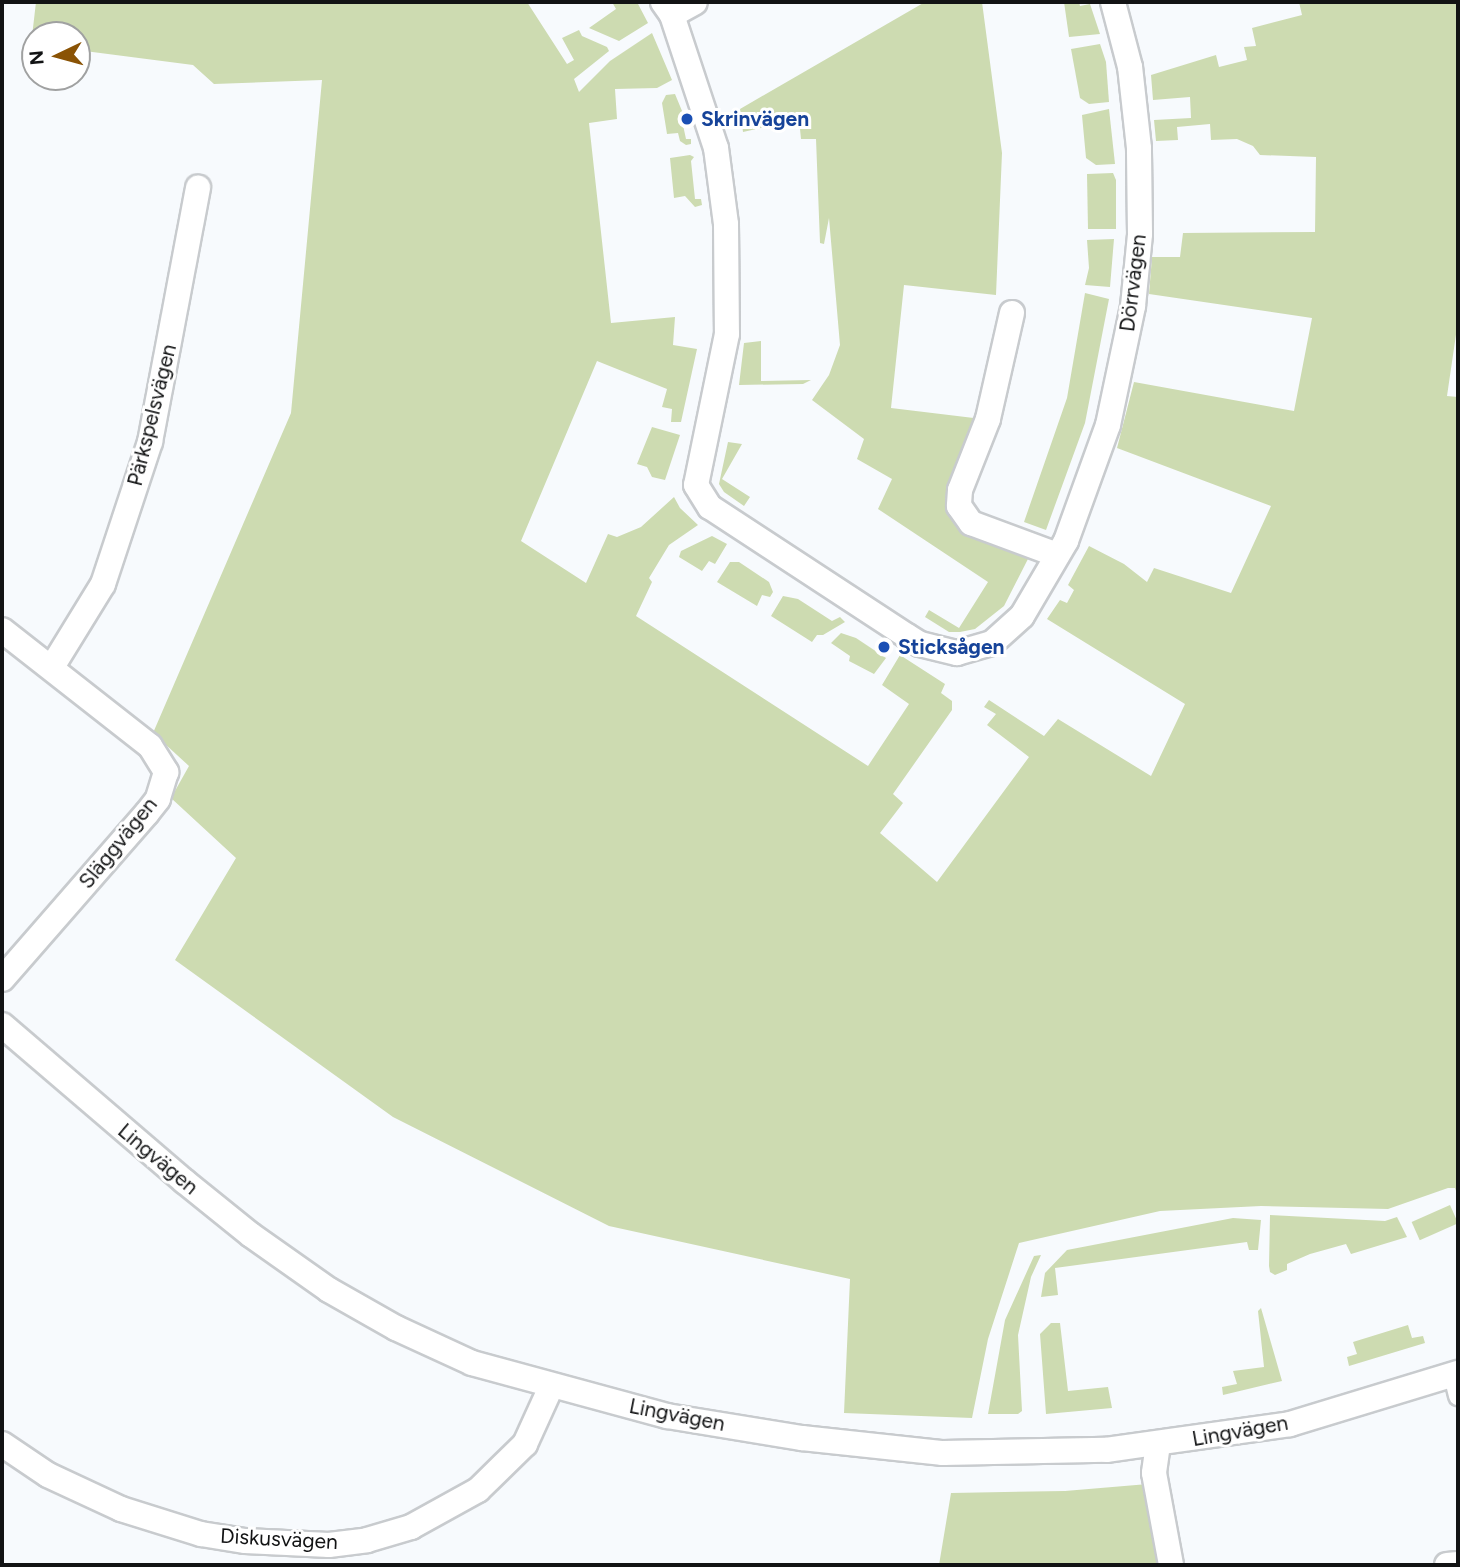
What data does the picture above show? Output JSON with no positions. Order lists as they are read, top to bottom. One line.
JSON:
{"streets":{"street":["Dörrvägen","Pärkspelsvägen","Släggvägen","Lingvägen","Diskusvägen"]},"crossings":[["Pärkspelsvägen","Släggvägen"],["Lingvägen","Diskusvägen"]],"places":["Skrinvägen","Sticksågen"],"north":"left"}
